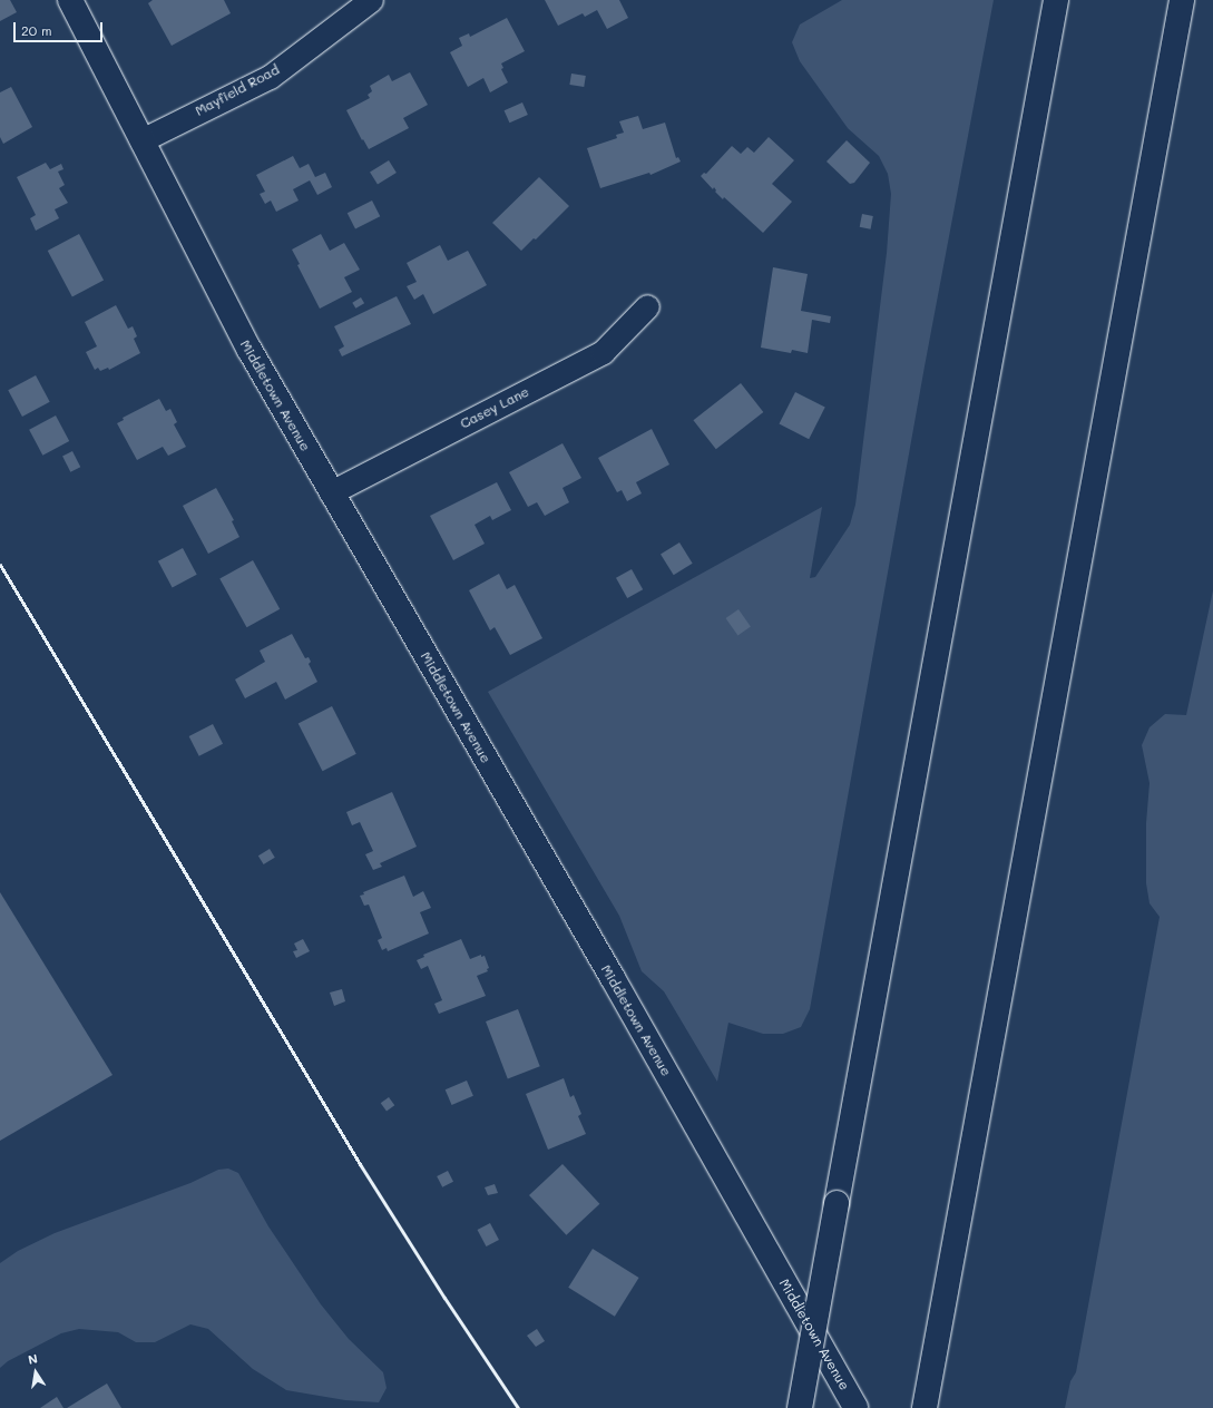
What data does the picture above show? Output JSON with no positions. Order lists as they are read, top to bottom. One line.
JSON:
{"streets":{"main road":["Middletown Avenue"],"street":["Mayfield Road","Casey Lane"]},"crossings":[["Mayfield Road","Middletown Avenue"],["Middletown Avenue","Casey Lane"]],"scale_bar":"20 m","north":"top"}
